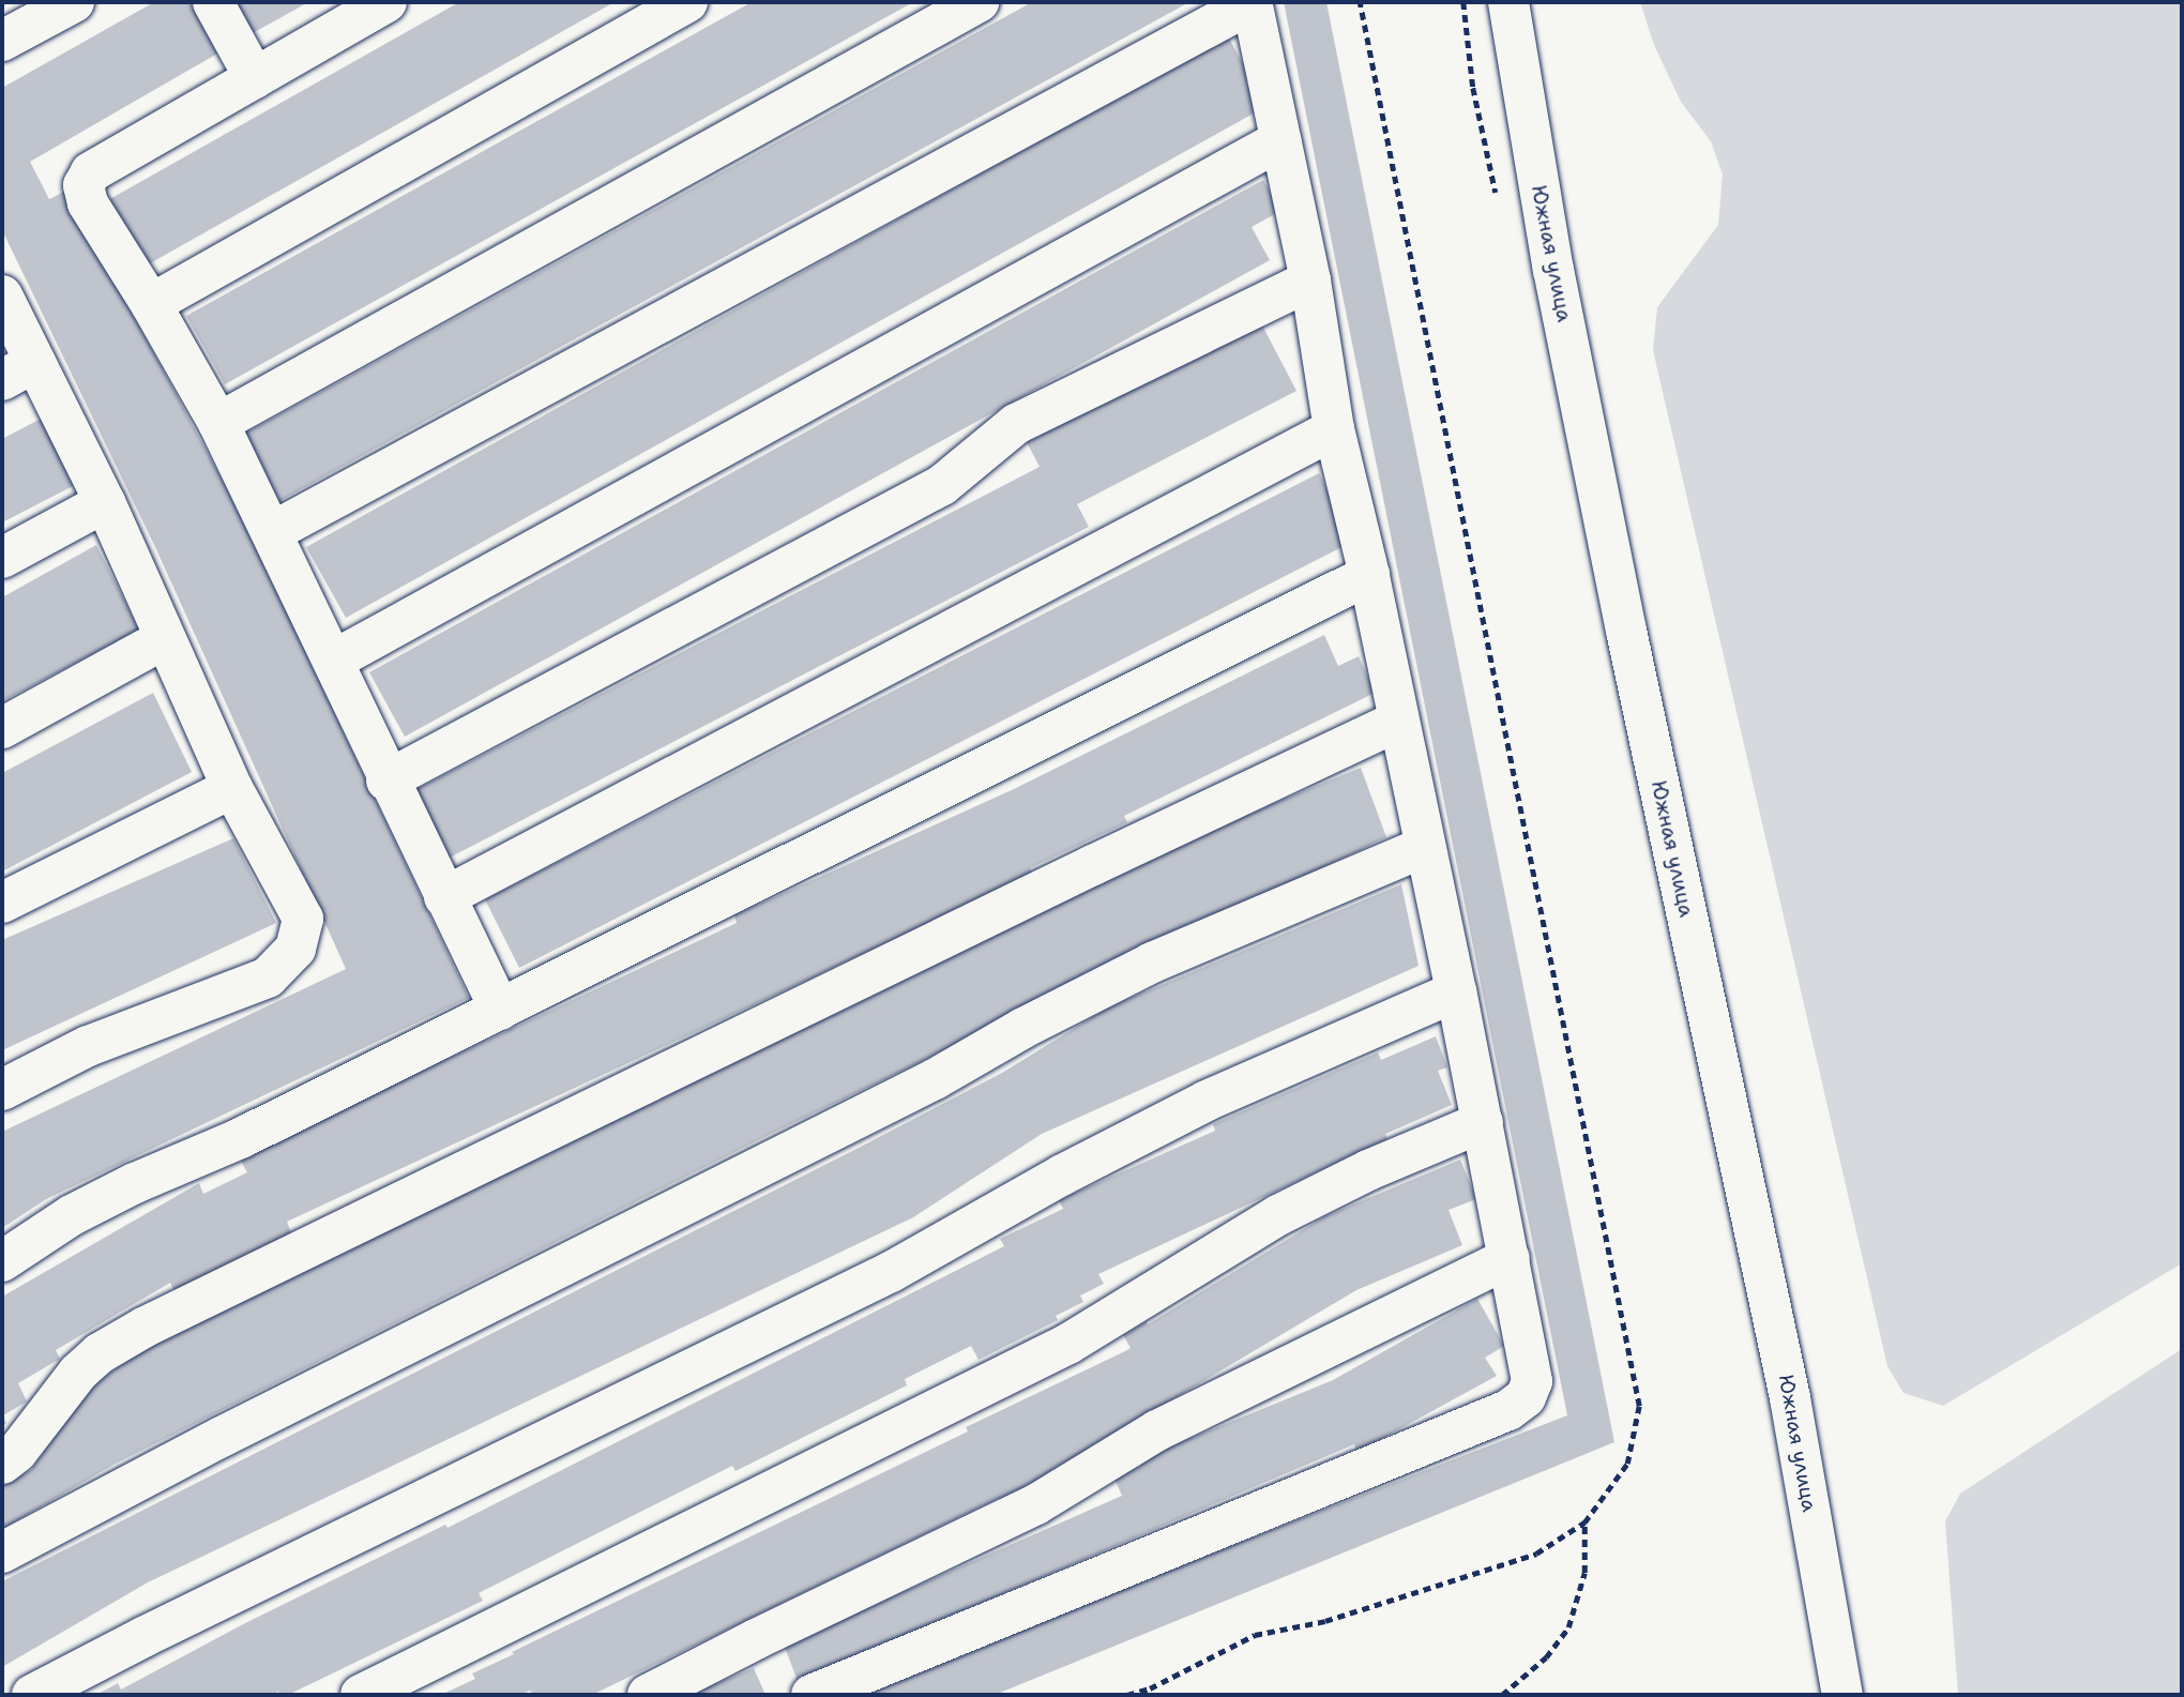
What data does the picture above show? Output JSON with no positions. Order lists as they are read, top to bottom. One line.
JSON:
{"streets":{"main road":["Южная улица"]}}
